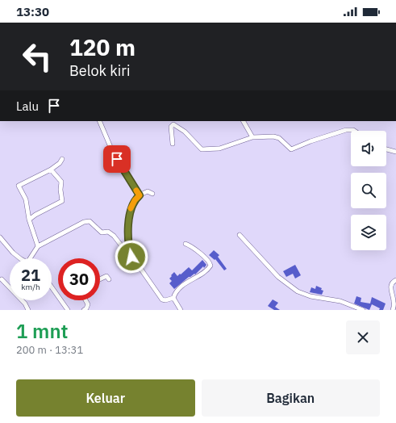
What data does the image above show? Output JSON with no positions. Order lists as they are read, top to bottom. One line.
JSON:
{"page":{"status":"13:30","turn":["120 m","Belok kiri"],"then":"Lalu","speed":"21 km/h","limit":"30","heading":["1 mnt","200 m · 13:31"],"buttons":["Keluar","Bagikan"]}}
